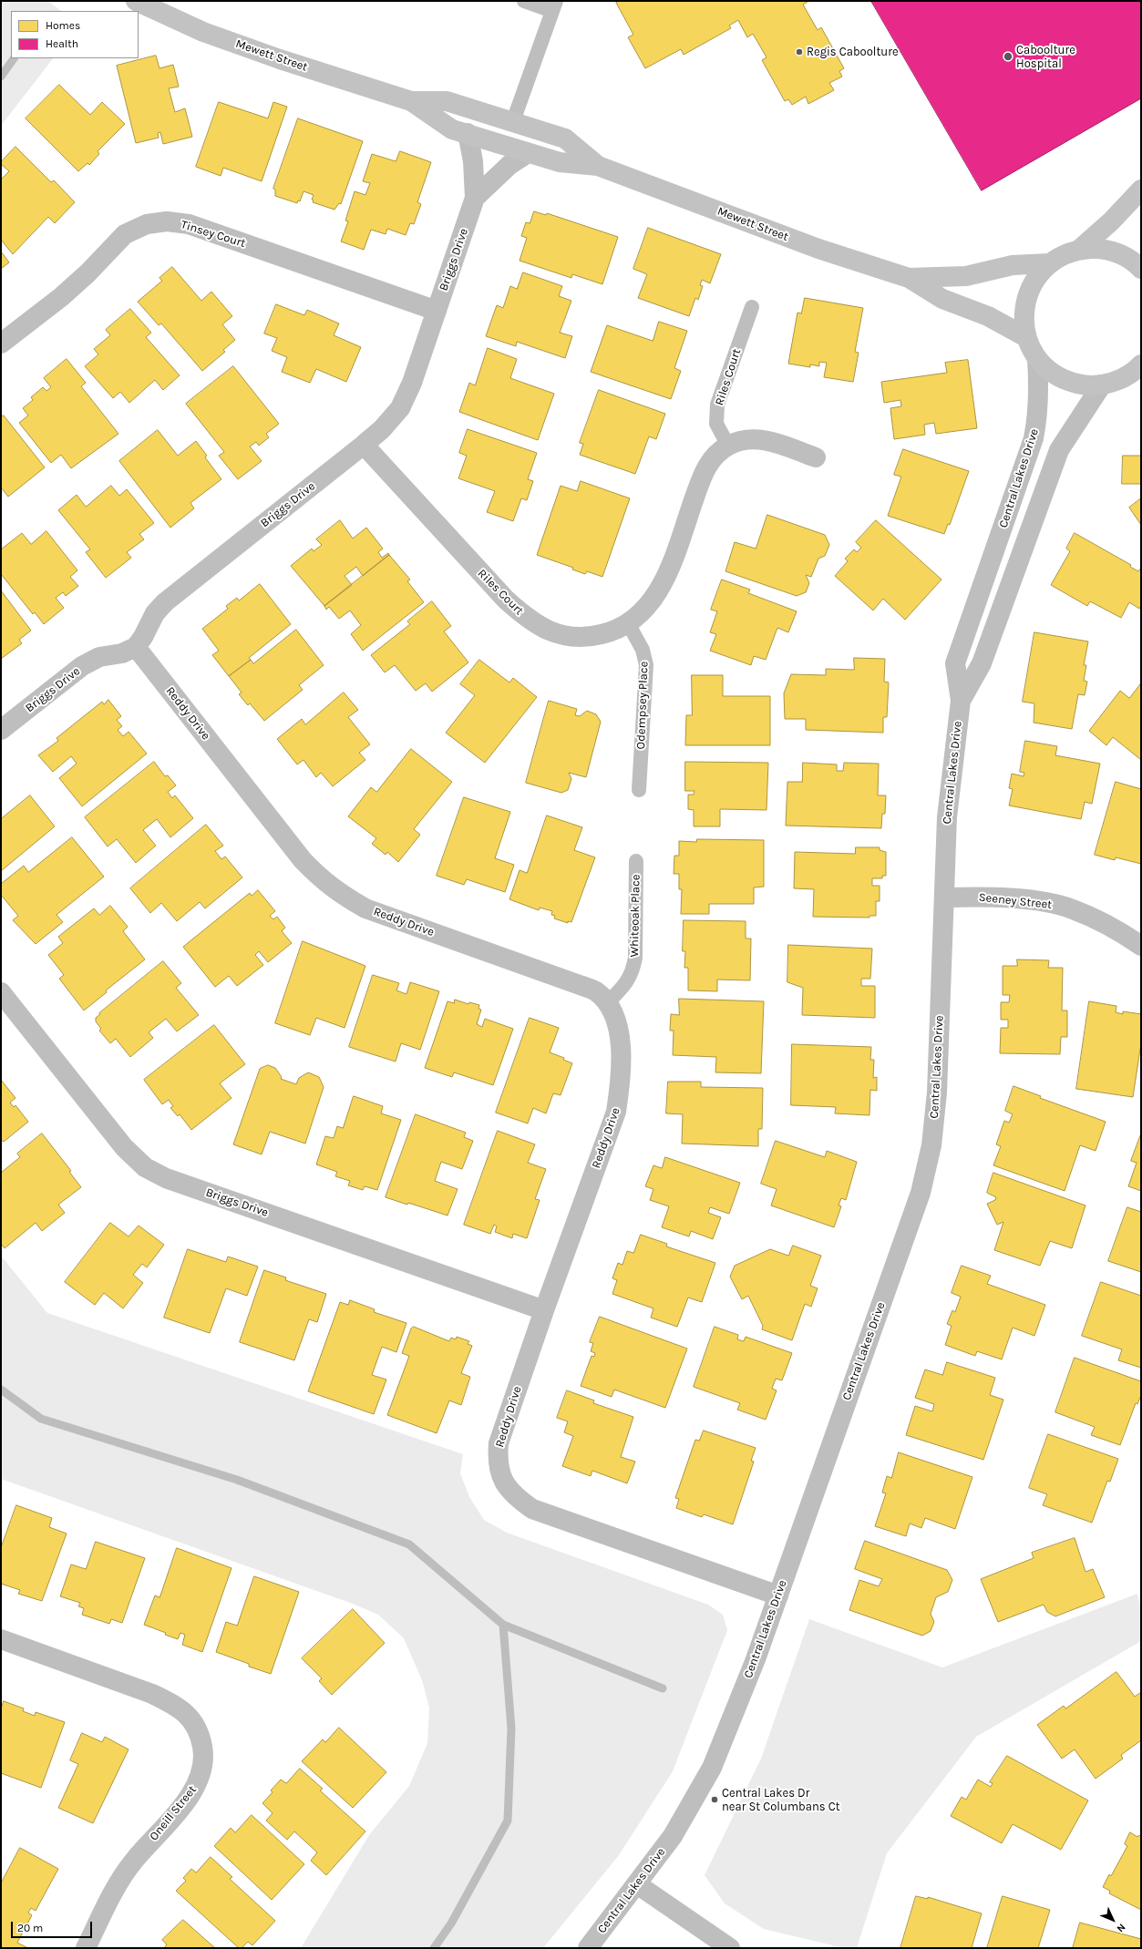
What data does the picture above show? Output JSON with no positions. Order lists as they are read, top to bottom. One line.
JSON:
{"streets":{"main road":["Mewett Street"],"street":["Tinsey Court","Briggs Drive","Riles Court","Central Lakes Drive","Reddy Drive","Seeney Street","Oneill Street"],"lane":["Odempsey Place","Whiteoak Place"]},"crossings":[["Mewett Street","Briggs Drive"],["Tinsey Court","Briggs Drive"],["Briggs Drive","Riles Court"],["Briggs Drive","Reddy Drive"],["Riles Court","Odempsey Place"],["Central Lakes Drive","Reddy Drive"],["Central Lakes Drive","Seeney Street"],["Reddy Drive","Whiteoak Place"]],"places":["Regis Caboolture","Caboolture Hospital","Central Lakes Dr near St Columbans Ct"],"legend":["Homes","Health"],"scale_bar":"20 m","north":"bottom right"}
